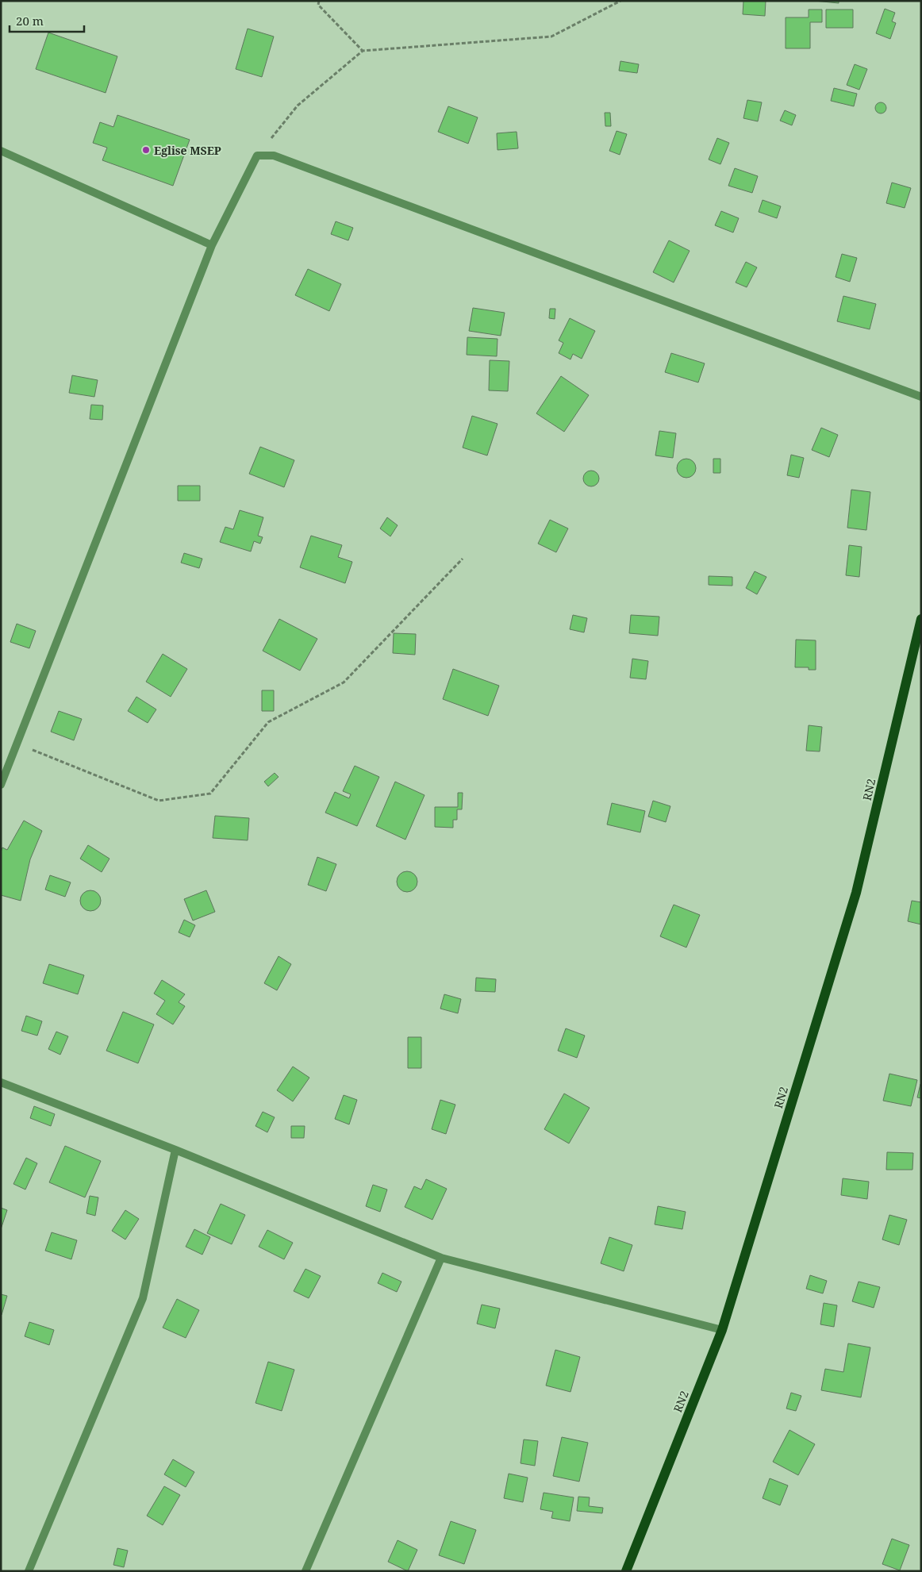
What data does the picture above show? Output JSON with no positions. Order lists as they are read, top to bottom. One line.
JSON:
{"streets":{"main road":["RN2"]},"places":["Eglise MSEP"],"scale_bar":"20 m"}
